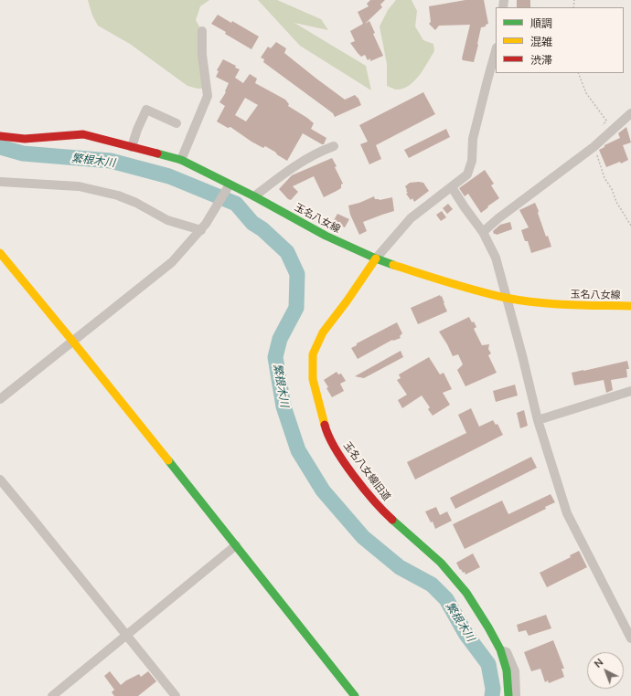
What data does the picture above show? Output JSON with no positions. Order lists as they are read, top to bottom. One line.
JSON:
{"streets":{"street":["玉名八女線","玉名八女線旧道"]},"crossings":[["玉名八女線","玉名八女線旧道"]],"water":["繁根木川"],"legend":["順調","混雑","渋滞"],"north":"top left"}
